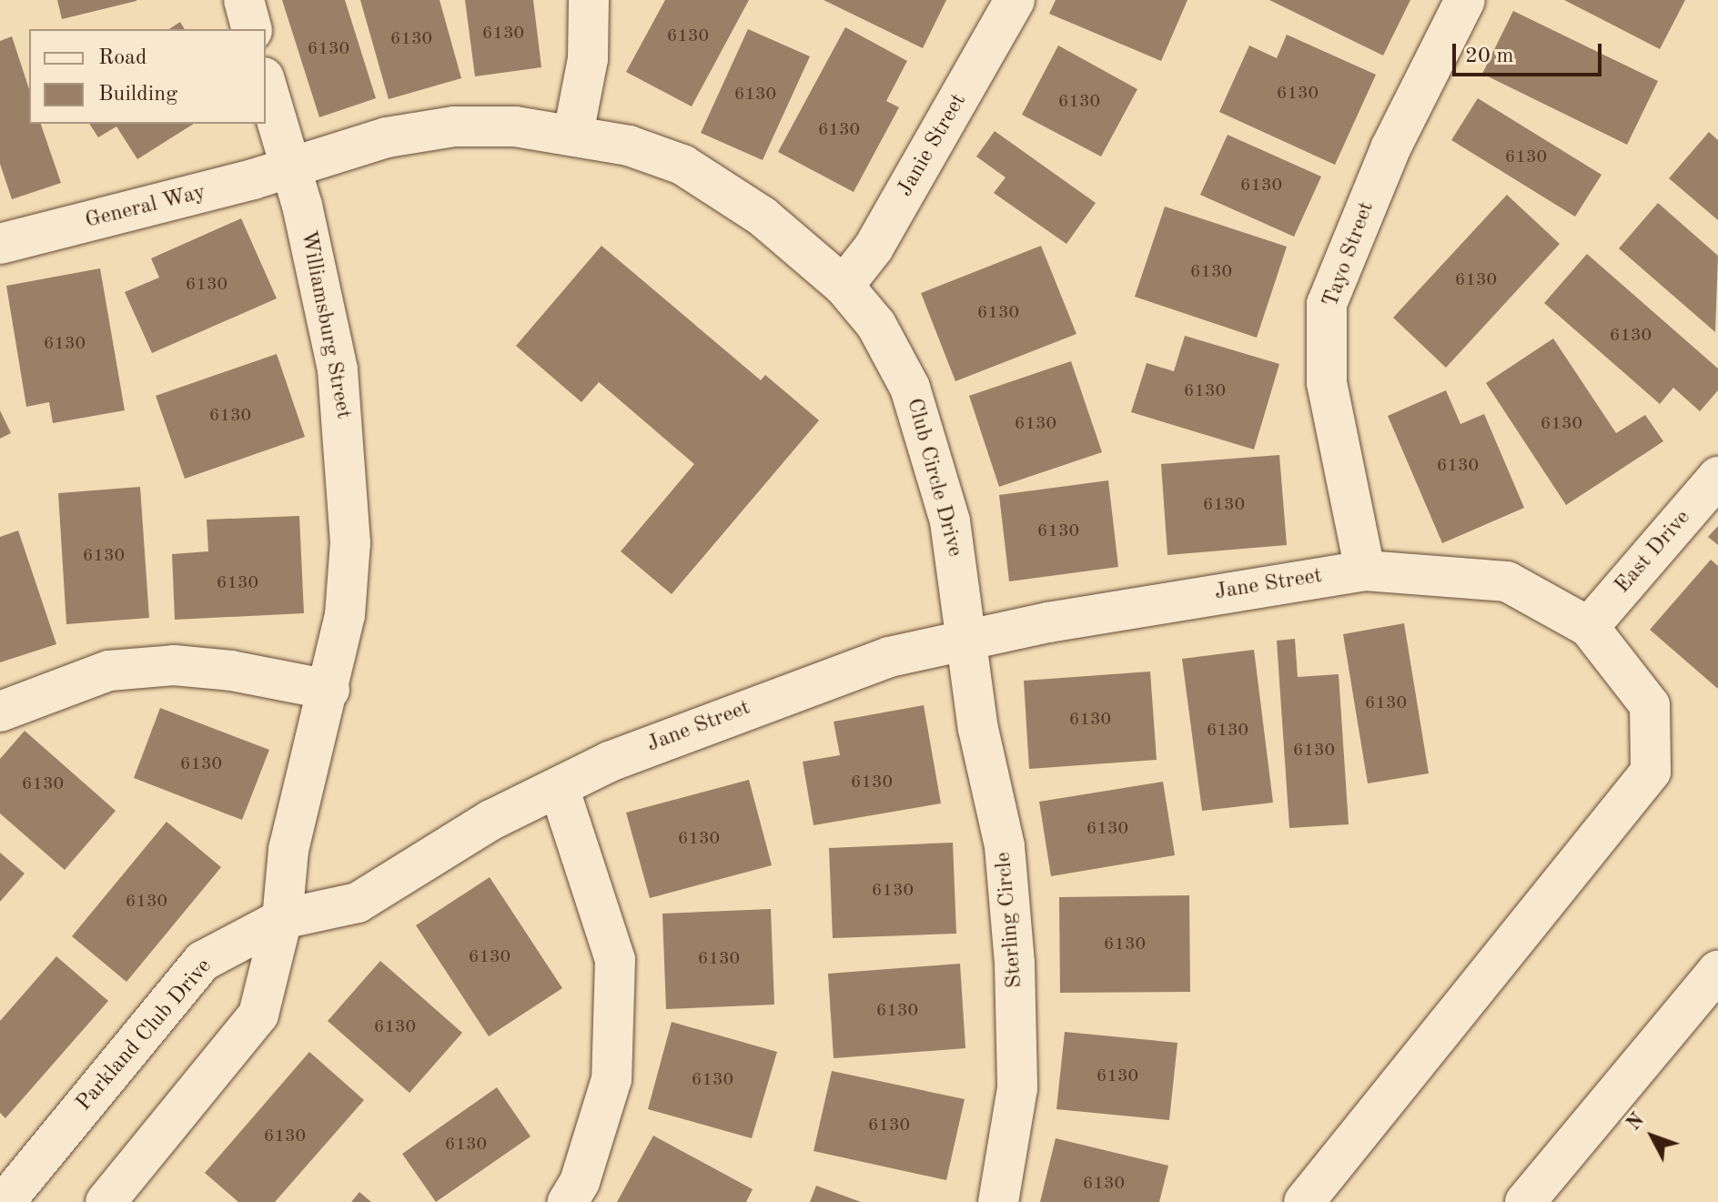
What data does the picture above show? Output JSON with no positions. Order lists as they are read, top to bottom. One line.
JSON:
{"streets":{"street":["Janie Street","General Way","Tayo Street","Williamsburg Street","Club Circle Drive","East Drive","Jane Street","Sterling Circle","Parkland Club Drive"]},"crossings":[["Janie Street","Club Circle Drive"],["General Way","Williamsburg Street"],["General Way","Club Circle Drive"],["Tayo Street","Jane Street"],["Williamsburg Street","Club Circle Drive"],["Williamsburg Street","Jane Street"],["Williamsburg Street","Parkland Club Drive"],["Club Circle Drive","Jane Street"],["Club Circle Drive","Sterling Circle"],["East Drive","Jane Street"],["Jane Street","Sterling Circle"],["Jane Street","Parkland Club Drive"]],"house_numbers":["6130","6130","6130","6130","6130","6130","6130","6130","6130","6130","6130","6130","6130","6130","6130","6130","6130","6130","6130","6130","6130","6130","6130","6130","6130","6130","6130","6130","6130","6130","6130","6130","6130","6130","6130","6130","6130","6130","6130","6130","6130","6130","6130","6130","6130","6130","6130"],"legend":["Road","Building"],"scale_bar":"20 m","north":"top left"}
